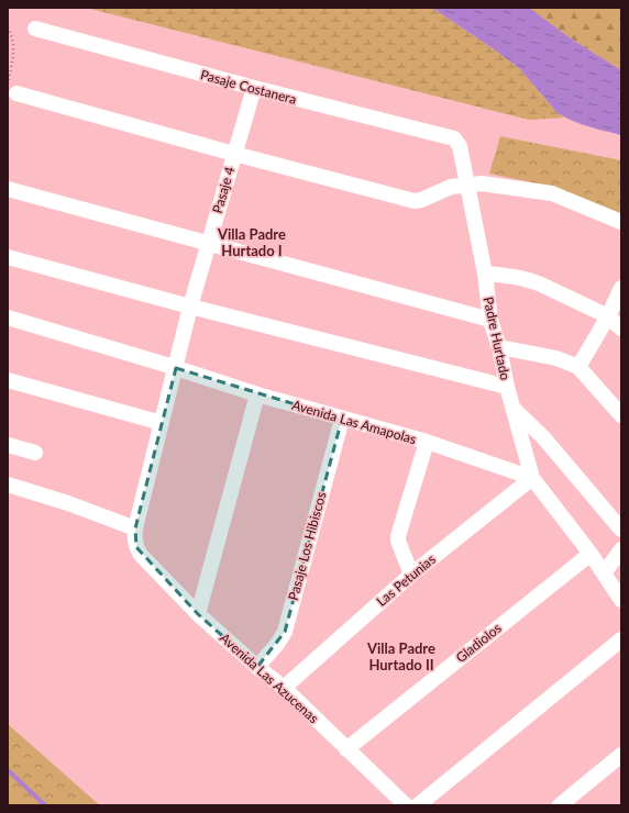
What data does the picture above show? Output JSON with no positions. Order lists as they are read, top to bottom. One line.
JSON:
{"streets":{"street":["Pasaje Costanera","Pasaje 4","Padre Hurtado","Avenida Las Amapolas","Pasaje Los Hibiscos","Las Petunias","Gladiolos","Avenida Las Azucenas"]},"crossings":[["Pasaje Costanera","Pasaje 4"],["Pasaje Costanera","Padre Hurtado"],["Pasaje 4","Avenida Las Amapolas"],["Pasaje 4","Avenida Las Azucenas"],["Padre Hurtado","Avenida Las Amapolas"],["Padre Hurtado","Las Petunias"],["Avenida Las Amapolas","Pasaje Los Hibiscos"],["Avenida Las Amapolas","Las Petunias"],["Pasaje Los Hibiscos","Avenida Las Azucenas"],["Las Petunias","Avenida Las Azucenas"],["Gladiolos","Avenida Las Azucenas"]],"districts":["Villa Padre Hurtado I","Villa Padre Hurtado II"]}
